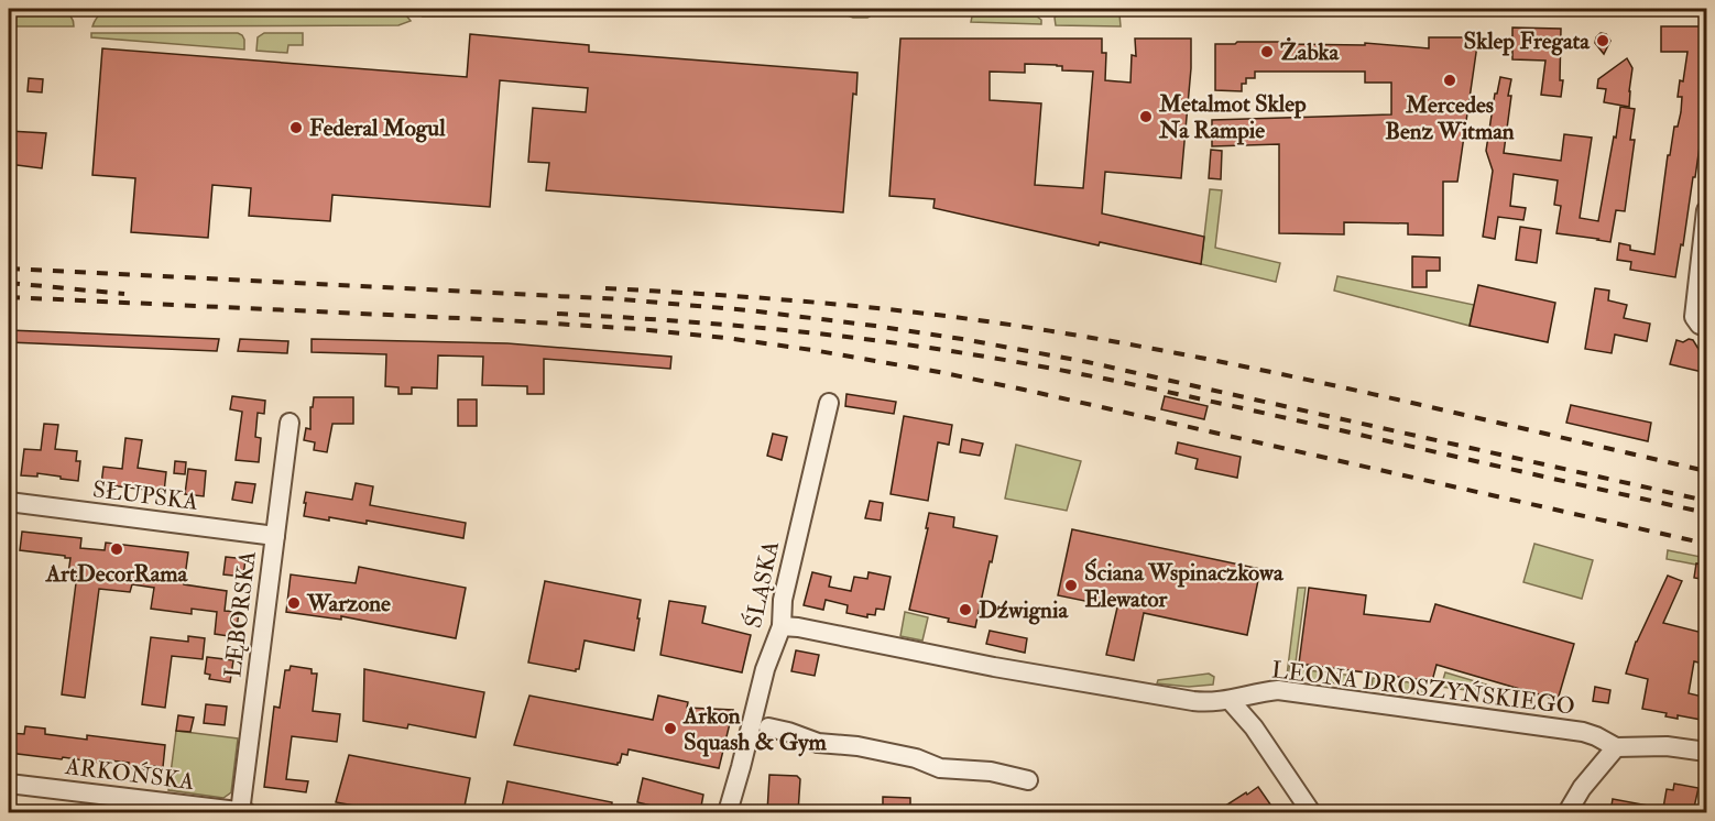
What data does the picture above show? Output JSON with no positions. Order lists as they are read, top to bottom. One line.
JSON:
{"streets":{"street":["SŁUPSKA","ŚLĄSKA","LĘBORSKA","LEONA DROSZYŃSKIEGO","ARKOŃSKA"]},"crossings":[["SŁUPSKA","LĘBORSKA"],["ŚLĄSKA","LEONA DROSZYŃSKIEGO"],["LĘBORSKA","ARKOŃSKA"]],"places":["Sklep Fregata","Żabka","Mercedes Benz Witman","Metalmot Sklep Na Rampie","Federal Mogul","ArtDecorRama","Ściana Wspinaczkowa Elewator","Warzone","Dźwignia","Arkon Squash & Gym"]}
